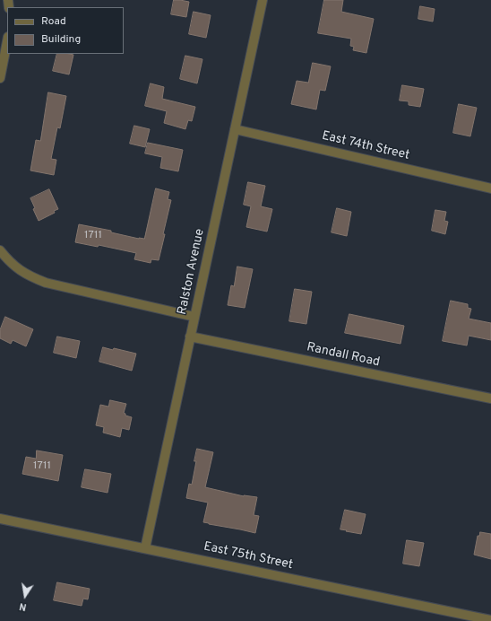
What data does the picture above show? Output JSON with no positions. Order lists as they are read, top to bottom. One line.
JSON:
{"streets":{"street":["East 74th Street","Ralston Avenue","Randall Road","East 75th Street"]},"crossings":[["East 74th Street","Ralston Avenue"],["Ralston Avenue","Randall Road"],["Ralston Avenue","East 75th Street"]],"house_numbers":["1711","1711"],"legend":["Road","Building"],"north":"bottom"}
